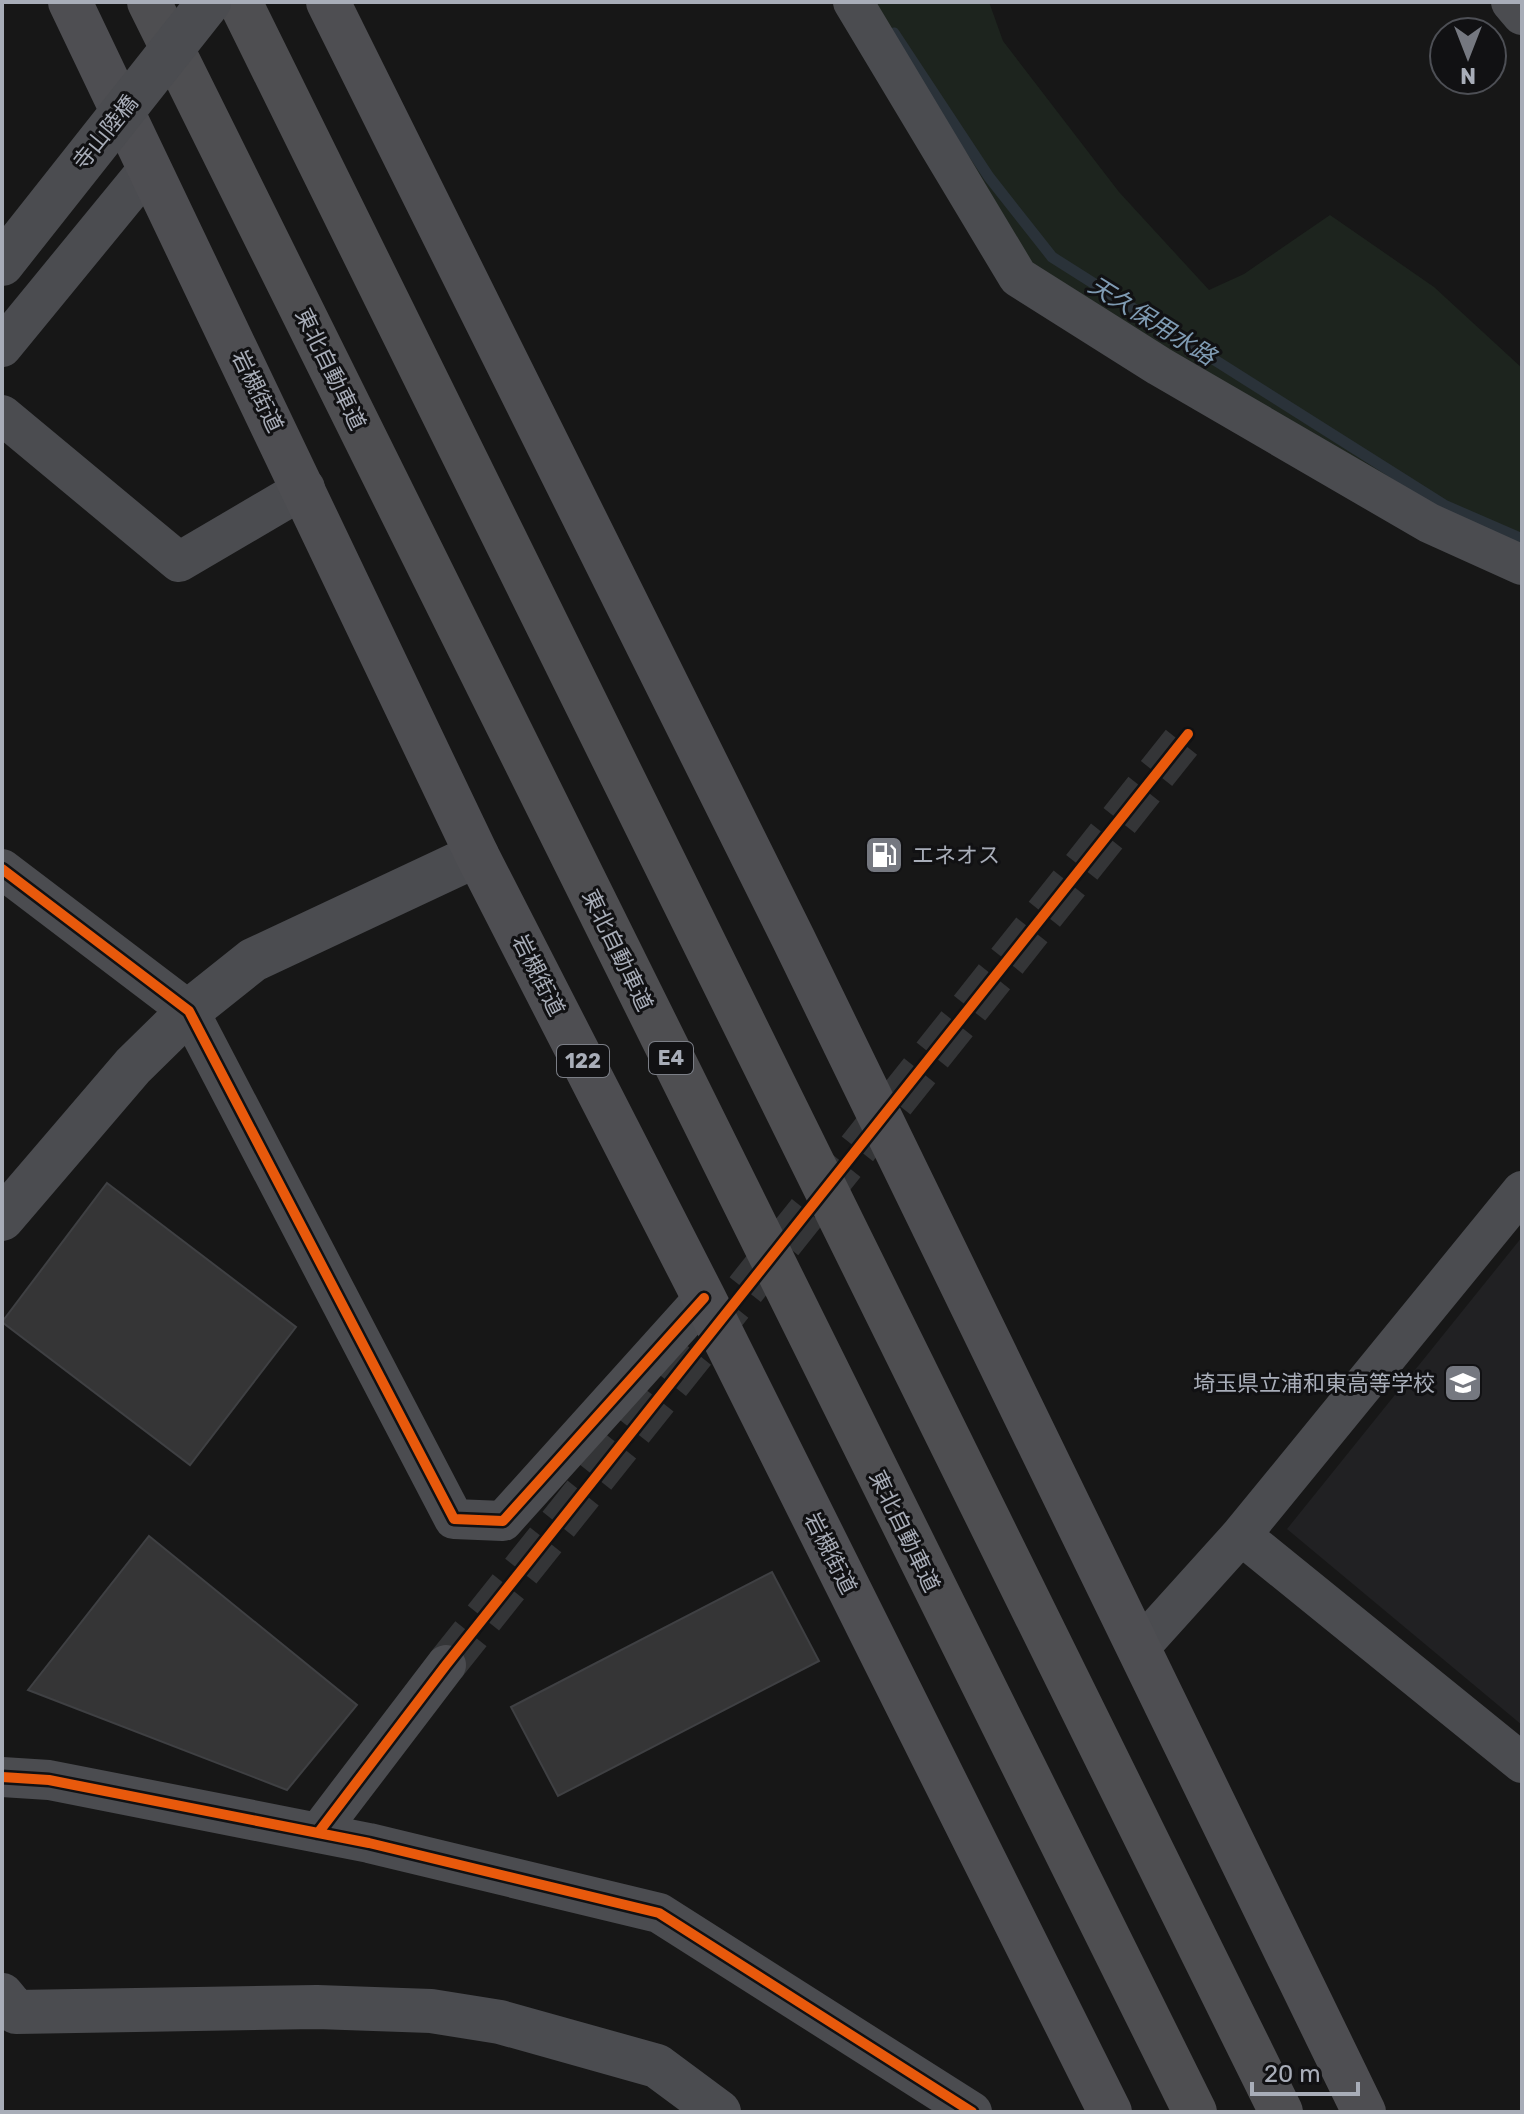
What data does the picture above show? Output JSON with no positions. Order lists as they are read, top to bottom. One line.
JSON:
{"streets":{"highway":["東北自動車道","岩槻街道","E4","122"],"street":["寺山陸橋"]},"water":["天久保用水路"],"places":{"fuel station":["エネオス"],"school or university":["埼玉県立浦和東高等学校"]},"scale_bar":"20 m","north":"bottom"}
